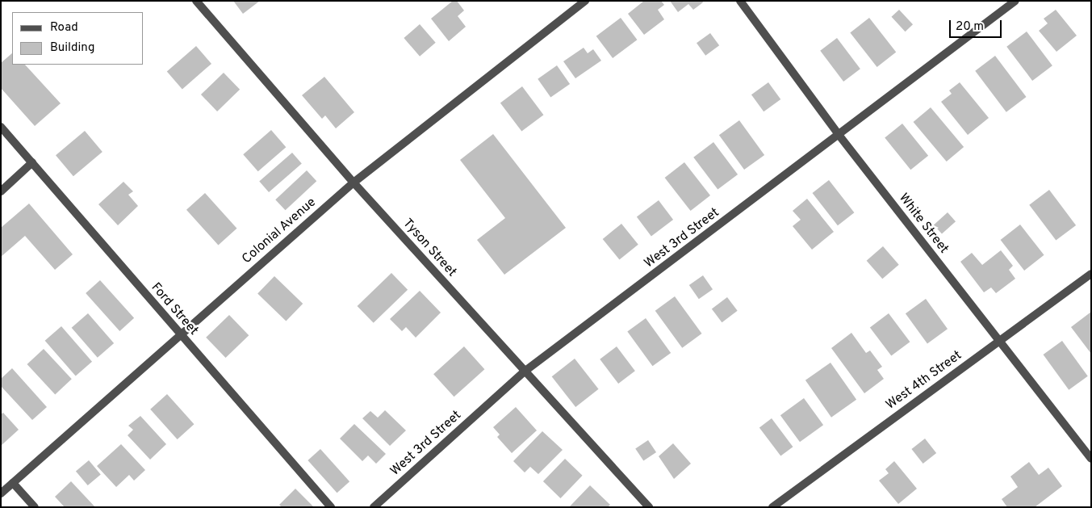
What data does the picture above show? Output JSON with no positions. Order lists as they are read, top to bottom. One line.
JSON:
{"streets":{"street":["White Street","Colonial Avenue","West 3rd Street","Tyson Street","Ford Street","West 4th Street"]},"crossings":[["White Street","West 3rd Street"],["White Street","West 4th Street"],["Colonial Avenue","Tyson Street"],["Colonial Avenue","Ford Street"],["West 3rd Street","Tyson Street"]],"legend":["Road","Building"],"scale_bar":"20 m"}
